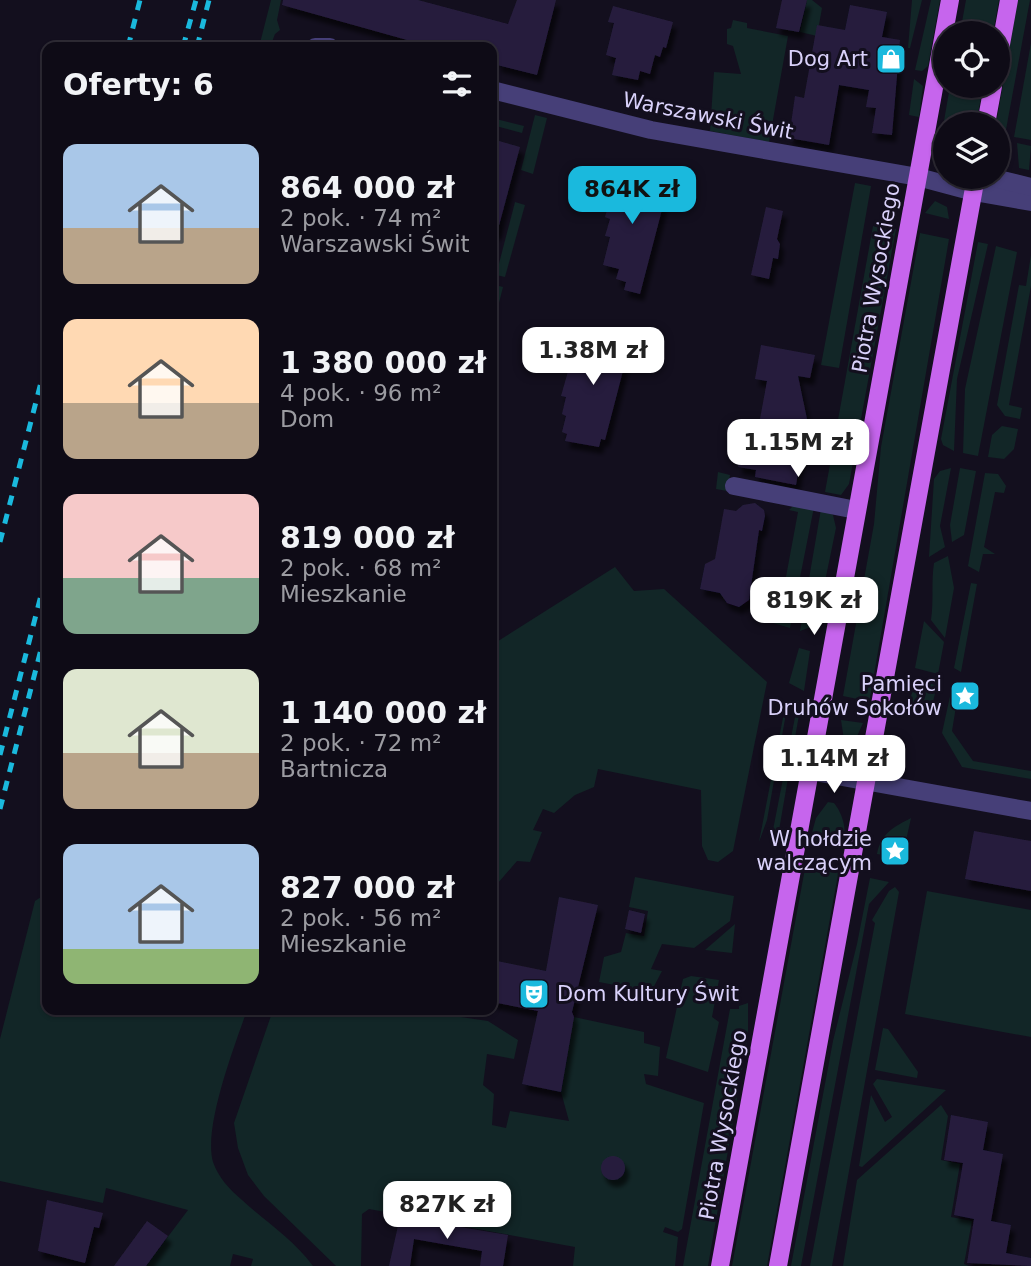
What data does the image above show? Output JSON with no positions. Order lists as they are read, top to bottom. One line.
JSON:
{"streets":{"main road":["Piotra Wysockiego"],"street":["Warszawski Świt"]},"crossings":[["Warszawski Świt","Piotra Wysockiego"]],"places":{"shop":["Dog Art"],"place":["Pamięci Druhów Sokołów","W hołdzie walczącym"],"theatre":["Dom Kultury Świt"]},"page":{"heading":"Oferty: 6","list":[{"name":"864 000 zł","note":"2 pok. · 74 m² · Warszawski Świt"},{"name":"1 380 000 zł","note":"4 pok. · 96 m² · Dom"},{"name":"819 000 zł","note":"2 pok. · 68 m² · Mieszkanie"},{"name":"1 140 000 zł","note":"2 pok. · 72 m² · Bartnicza"},{"name":"827 000 zł","note":"2 pok. · 56 m² · Mieszkanie"}],"price":["864K zł","1.38M zł","1.15M zł","819K zł","1.14M zł","827K zł"]}}
